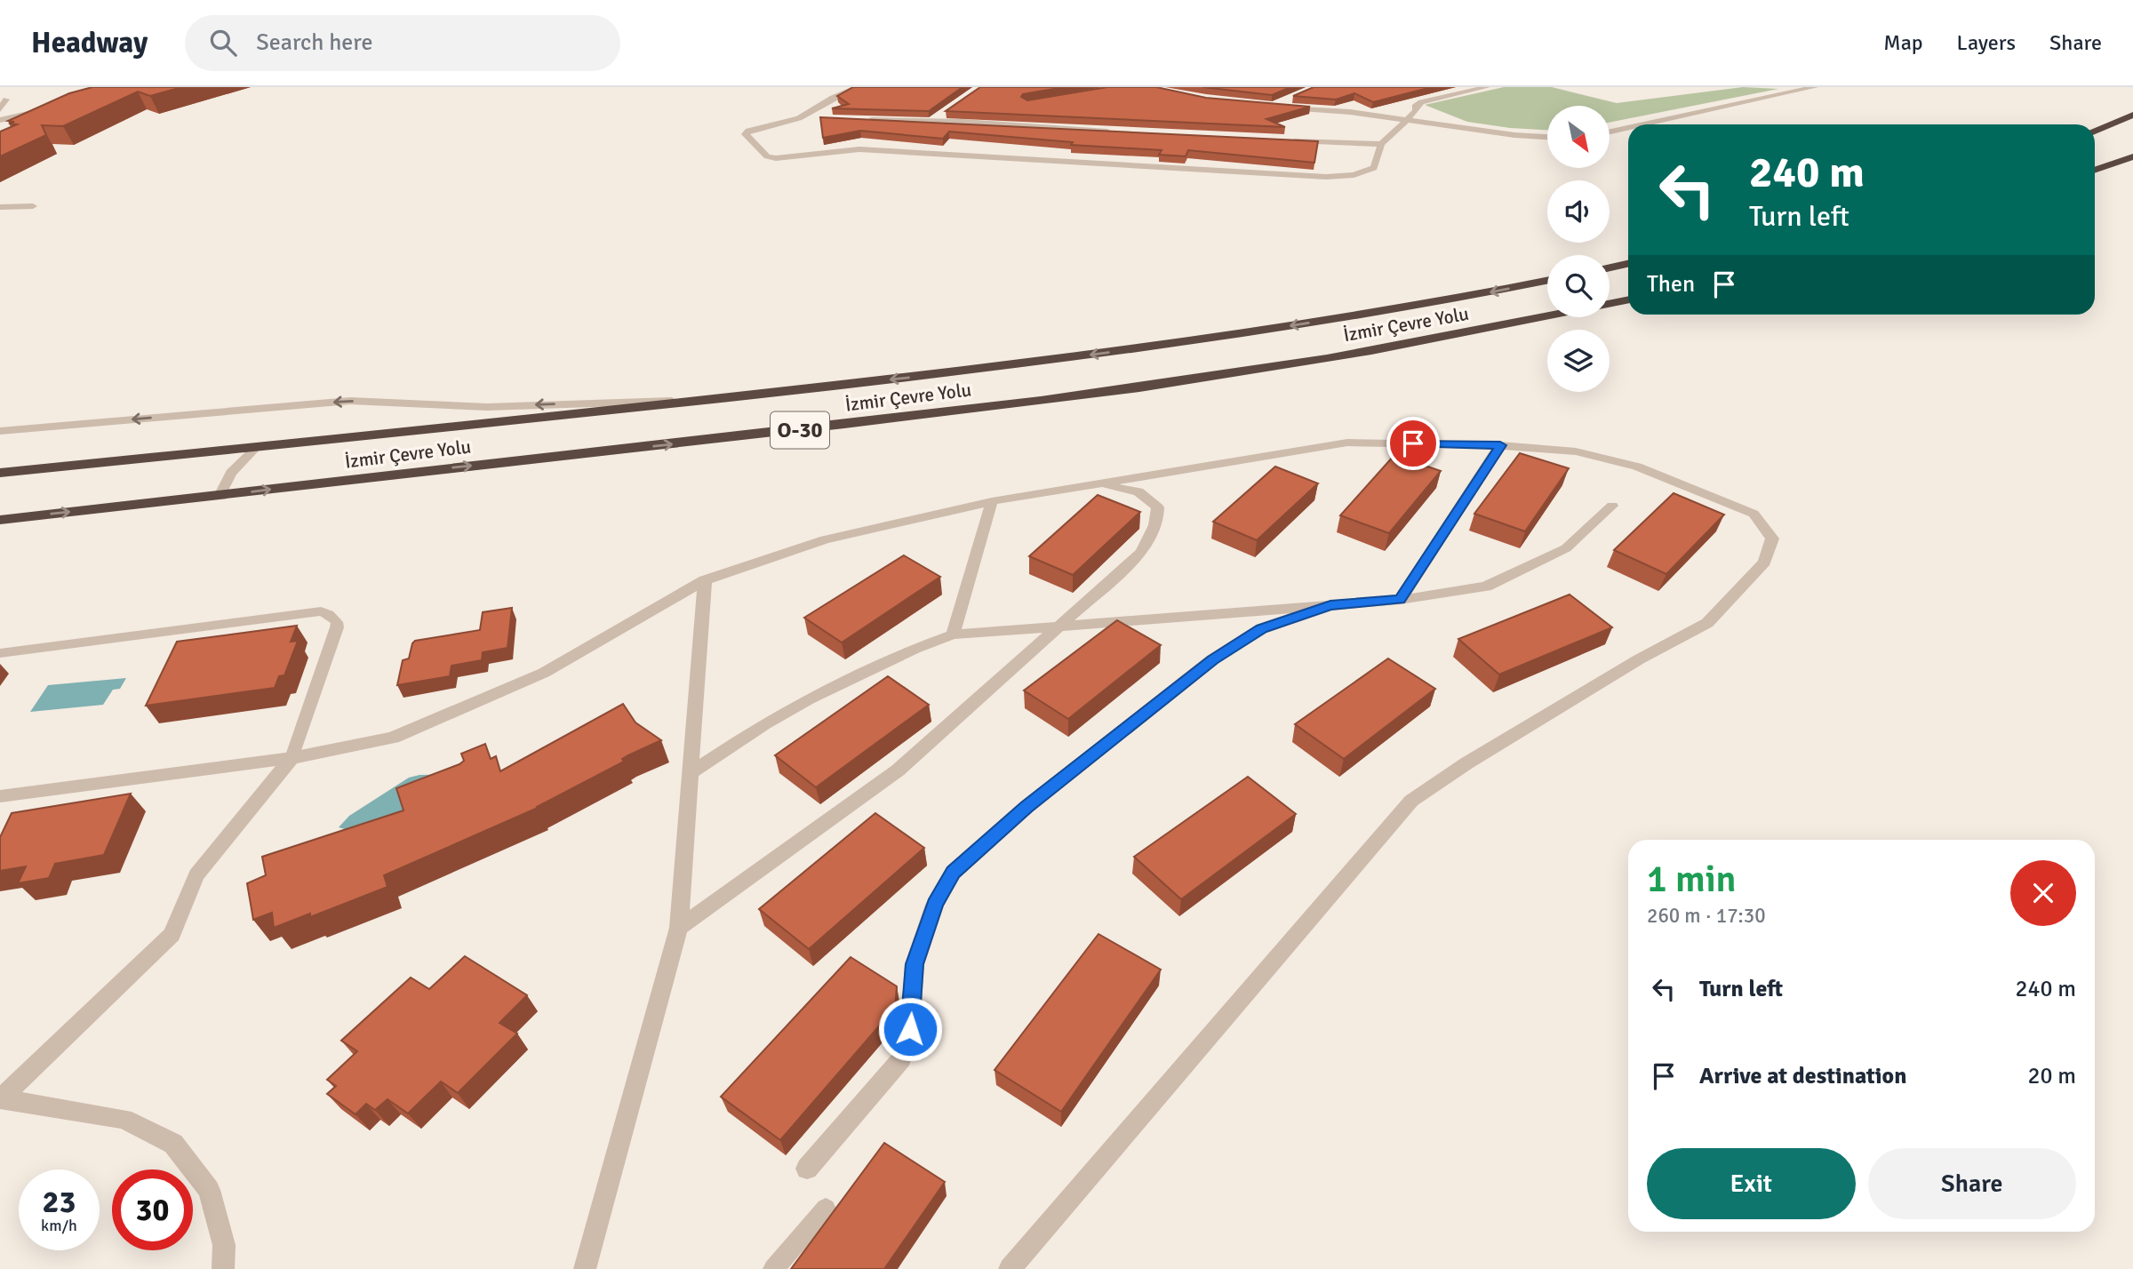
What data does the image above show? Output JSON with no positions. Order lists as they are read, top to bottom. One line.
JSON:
{"streets":{"highway":["İzmir Çevre Yolu","O-30"]},"north":"bottom right","page":{"header":"Headway","search":"Search here","nav":["Map","Layers","Share"],"turn":["240 m","Turn left"],"then":"Then","heading":["1 min","260 m · 17:30"],"list":[{"name":"Turn left","value":"240 m"},{"name":"Arrive at destination","value":"20 m"}],"buttons":["Exit","Share"],"speed":"23 km/h","limit":"30"}}
